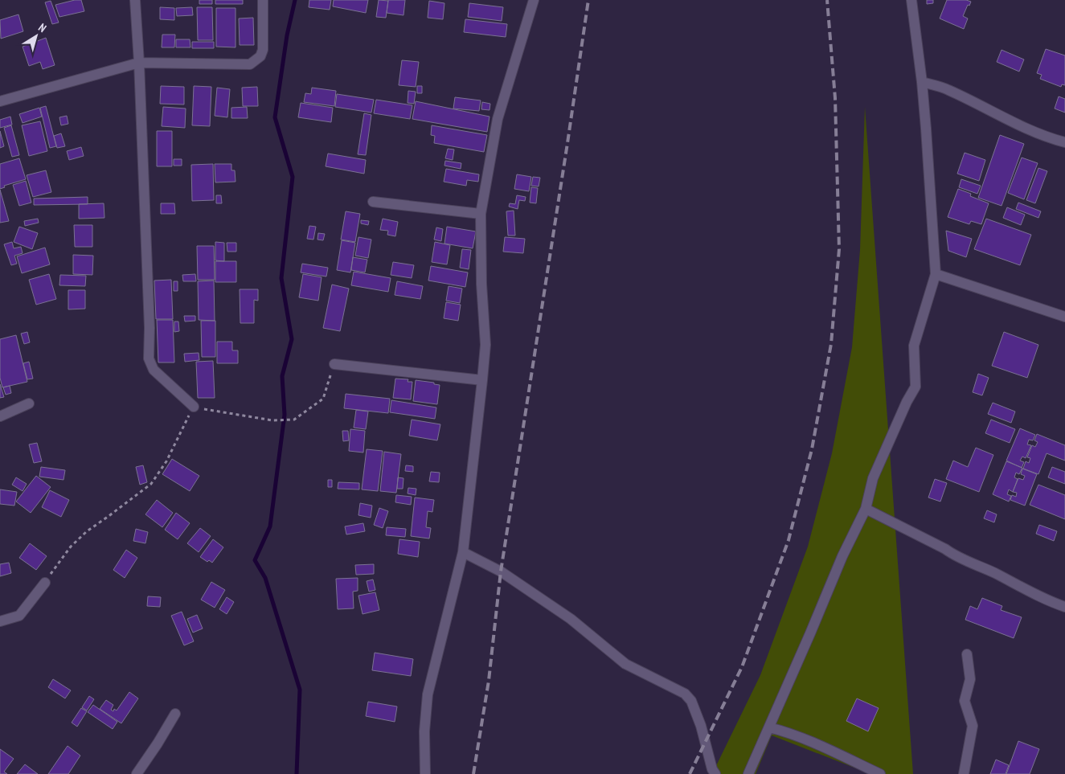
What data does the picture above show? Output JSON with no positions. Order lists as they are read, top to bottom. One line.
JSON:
{"north":"top right"}
